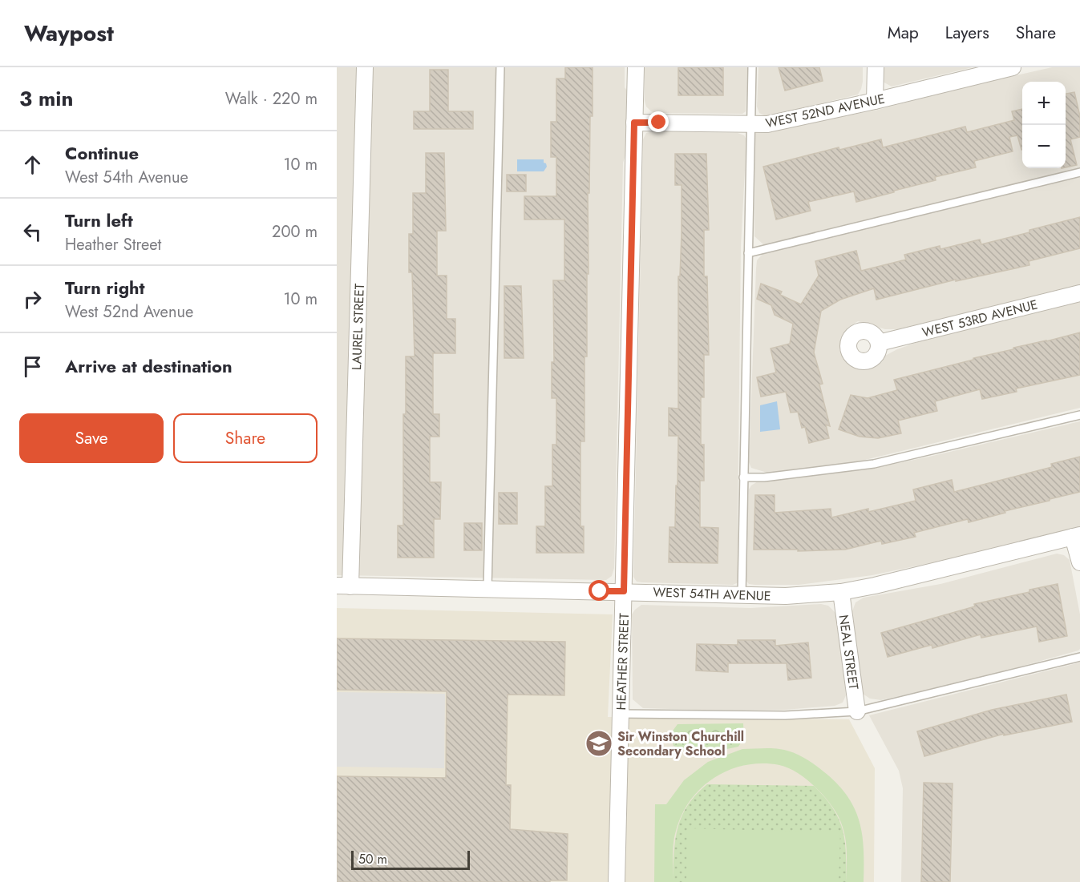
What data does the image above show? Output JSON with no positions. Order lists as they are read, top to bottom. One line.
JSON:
{"streets":{"street":["WEST 52ND AVENUE","WEST 53RD AVENUE","LAUREL STREET","WEST 54TH AVENUE","NEAL STREET","HEATHER STREET"]},"crossings":[["WEST 52ND AVENUE","HEATHER STREET"],["LAUREL STREET","WEST 54TH AVENUE"],["WEST 54TH AVENUE","NEAL STREET"],["WEST 54TH AVENUE","HEATHER STREET"]],"places":{"school or university":["Sir Winston Churchill Secondary School"]},"scale_bar":"50 m","page":{"header":"Waypost","nav":["Map","Layers","Share"],"heading":["3 min","Walk · 220 m"],"map_buttons":["+","−"],"list":[["Continue","West 54th Avenue","10 m"],["Turn left","Heather Street","200 m"],["Turn right","West 52nd Avenue","10 m"],"Arrive at destination"],"buttons":["Save","Share"],"scale":"50 m"}}
